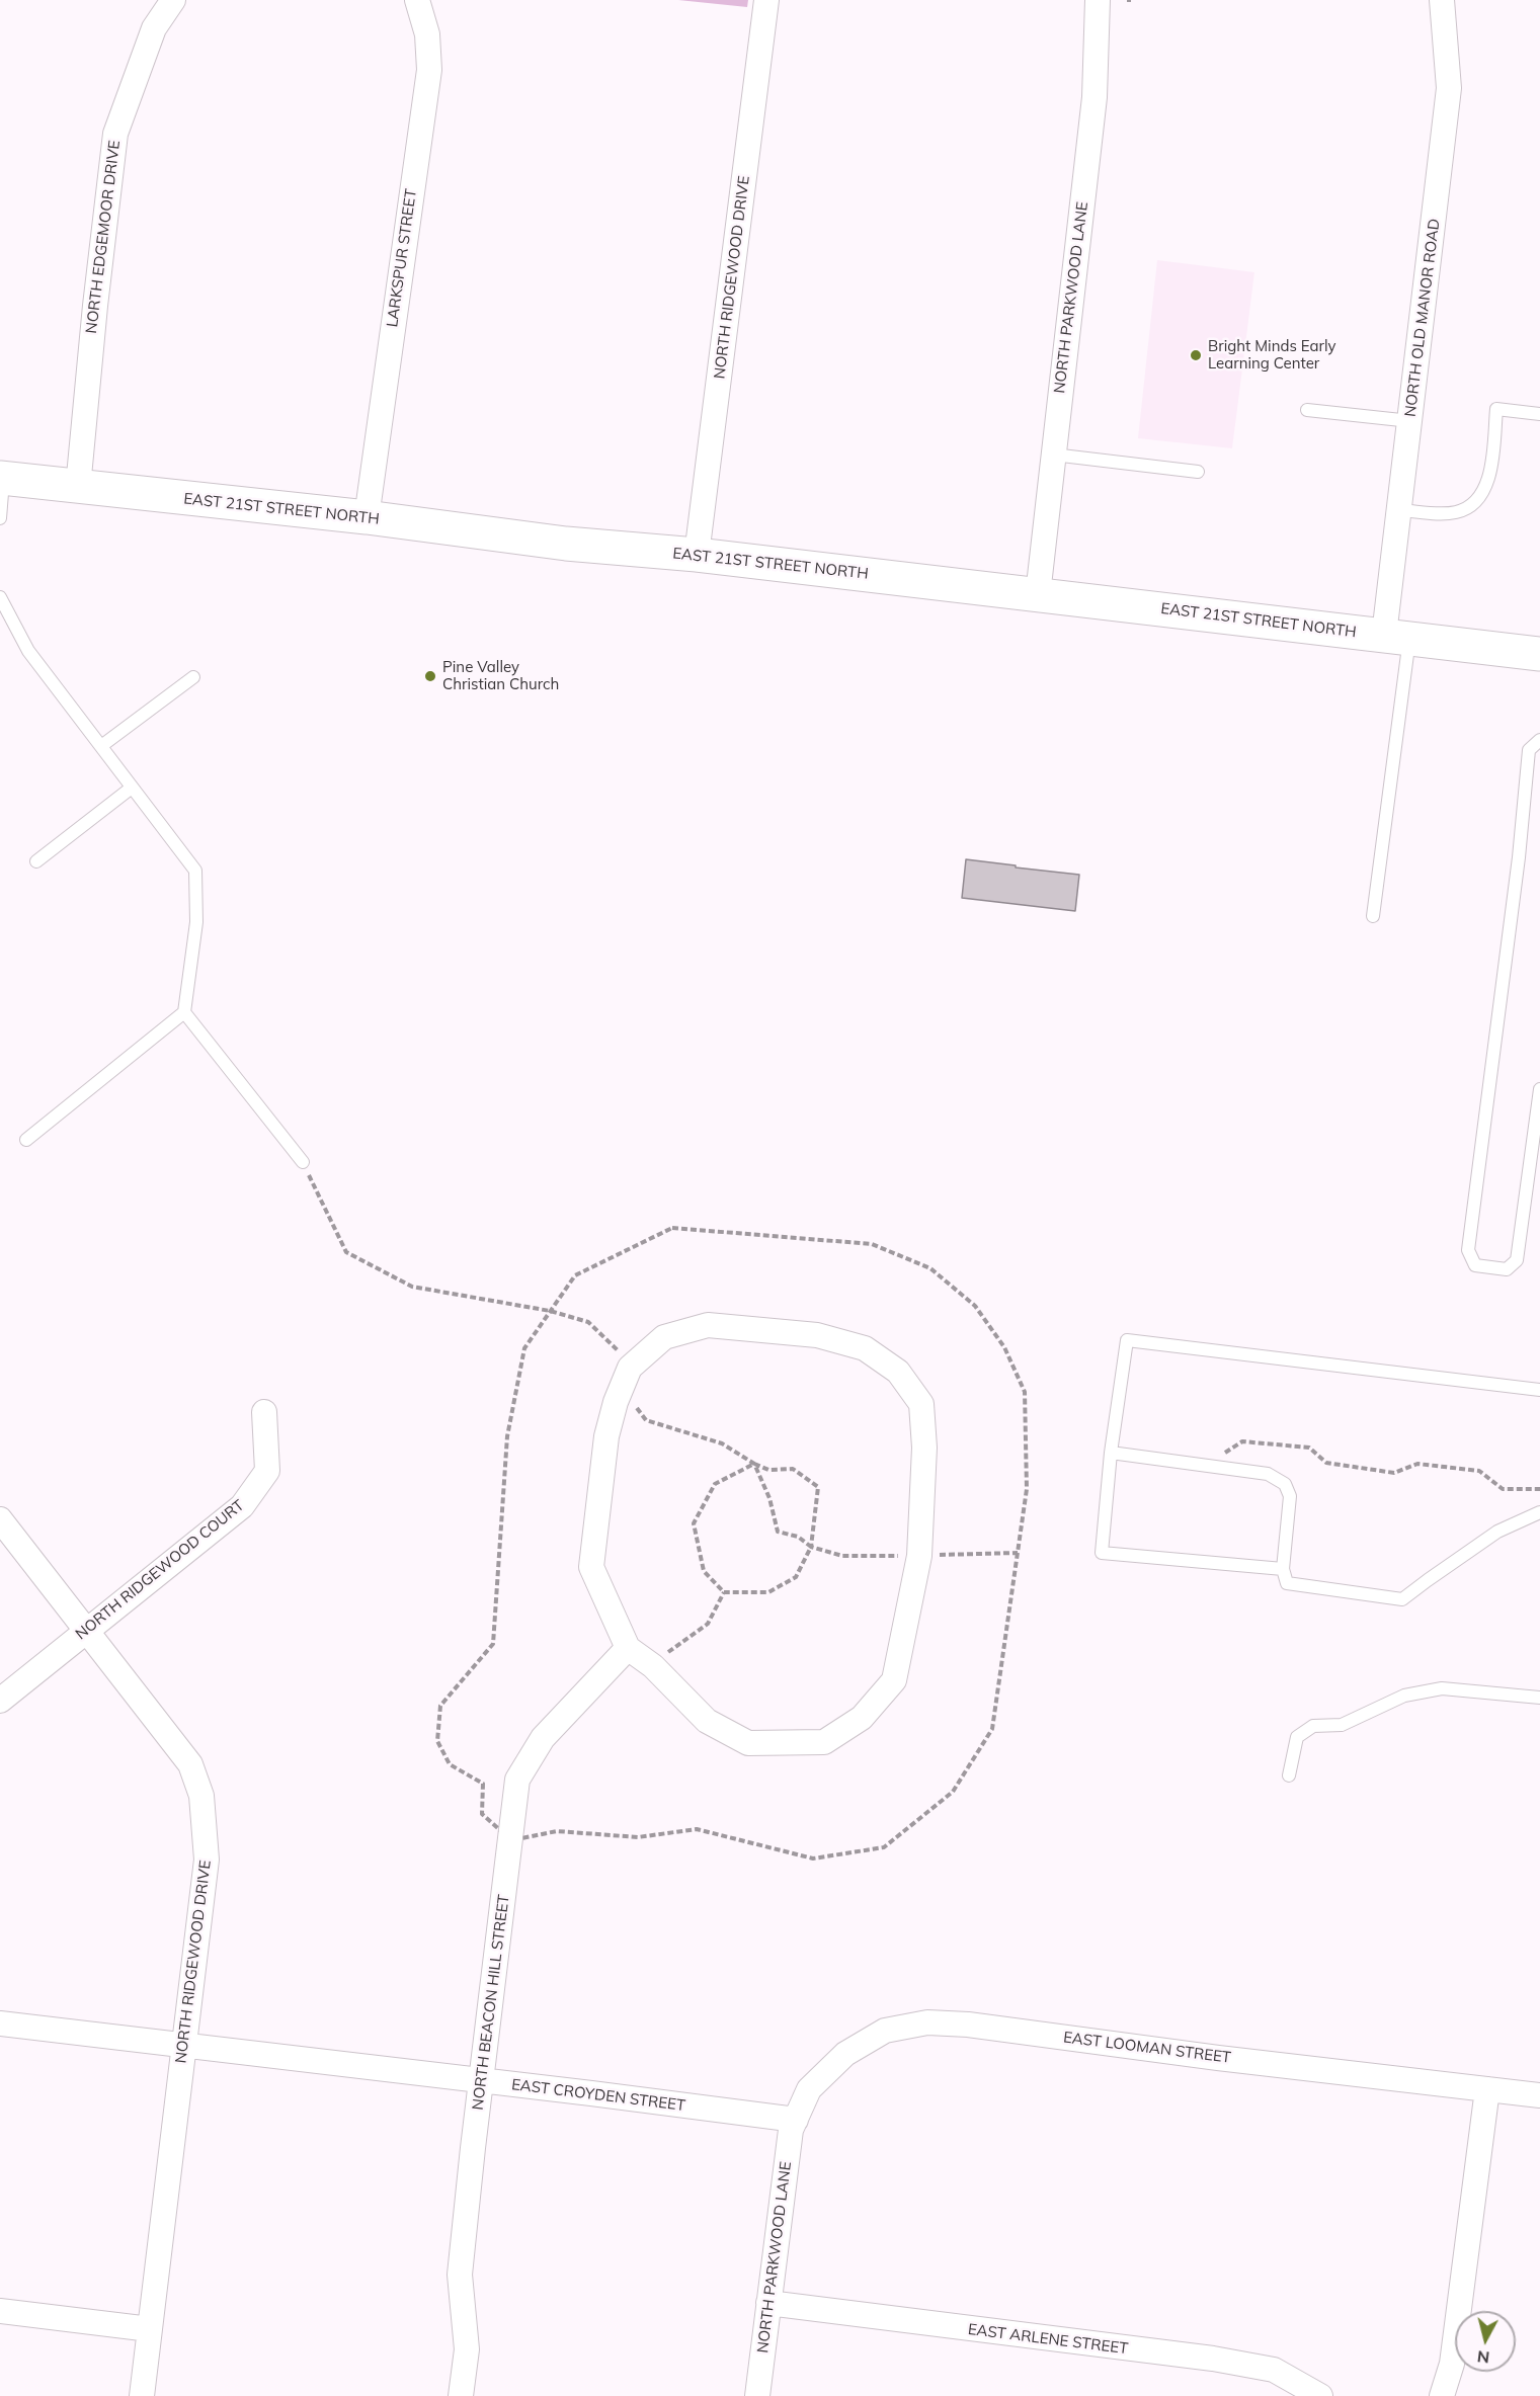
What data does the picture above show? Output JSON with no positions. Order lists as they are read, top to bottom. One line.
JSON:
{"streets":{"main road":["EAST 21ST STREET NORTH"],"street":["NORTH EDGEMOOR DRIVE","LARKSPUR STREET","NORTH RIDGEWOOD DRIVE","NORTH PARKWOOD LANE","NORTH OLD MANOR ROAD","NORTH RIDGEWOOD COURT","NORTH BEACON HILL STREET","EAST LOOMAN STREET","EAST CROYDEN STREET","EAST ARLENE STREET"]},"crossings":[["NORTH EDGEMOOR DRIVE","EAST 21ST STREET NORTH"],["LARKSPUR STREET","EAST 21ST STREET NORTH"],["NORTH RIDGEWOOD DRIVE","EAST 21ST STREET NORTH"],["NORTH RIDGEWOOD DRIVE","NORTH RIDGEWOOD COURT"],["NORTH RIDGEWOOD DRIVE","EAST CROYDEN STREET"],["NORTH PARKWOOD LANE","EAST 21ST STREET NORTH"],["NORTH PARKWOOD LANE","EAST LOOMAN STREET"],["NORTH PARKWOOD LANE","EAST CROYDEN STREET"],["NORTH PARKWOOD LANE","EAST ARLENE STREET"],["NORTH OLD MANOR ROAD","EAST 21ST STREET NORTH"],["NORTH BEACON HILL STREET","EAST CROYDEN STREET"],["EAST LOOMAN STREET","EAST CROYDEN STREET"]],"places":["Bright Minds Early Learning Center","Pine Valley Christian Church"],"north":"bottom"}
